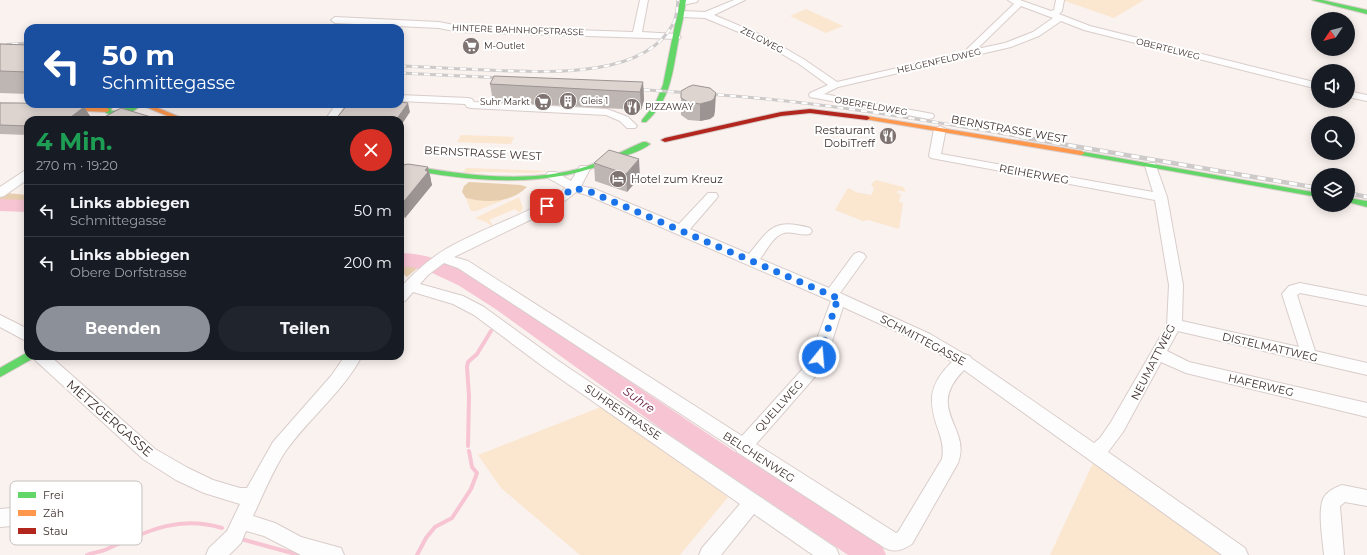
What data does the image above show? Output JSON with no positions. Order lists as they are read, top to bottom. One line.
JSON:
{"streets":{"main road":["BERNSTRASSE WEST"],"street":["HINTERE BAHNHOFSTRASSE","ZELGWEG","OBERTELWEG","HELGENFELDWEG","OBERFELDWEG","REIHERWEG","SCHMITTEGASSE","DISTELMATTWEG","NEUMATTWEG","HAFERWEG","QUELLWEG","SUHRESTRASSE","METZGERGASSE","BELCHENWEG"]},"crossings":[["ZELGWEG","HELGENFELDWEG"],["OBERTELWEG","HELGENFELDWEG"],["HELGENFELDWEG","OBERFELDWEG"],["BERNSTRASSE WEST","REIHERWEG"],["BERNSTRASSE WEST","SCHMITTEGASSE"],["BERNSTRASSE WEST","NEUMATTWEG"],["REIHERWEG","NEUMATTWEG"],["SCHMITTEGASSE","NEUMATTWEG"],["SCHMITTEGASSE","QUELLWEG"],["SCHMITTEGASSE","BELCHENWEG"],["DISTELMATTWEG","NEUMATTWEG"],["NEUMATTWEG","HAFERWEG"],["QUELLWEG","BELCHENWEG"]],"water":["Suhre"],"places":{"supermarket":["M-Outlet","Suhr Markt"],"building":["Gleis 1"],"restaurant":["PIZZAWAY","Restaurant DobiTreff"],"hotel":["Hotel zum Kreuz"]},"legend":["Frei","Zäh","Stau"],"north":"bottom left","page":{"turn":["50 m","Schmittegasse"],"heading":["4 Min.","270 m · 19:20"],"list":[{"name":"Links abbiegen","note":"Schmittegasse","value":"50 m"},{"name":"Links abbiegen","note":"Obere Dorfstrasse","value":"200 m"}],"buttons":["Beenden","Teilen"]}}
